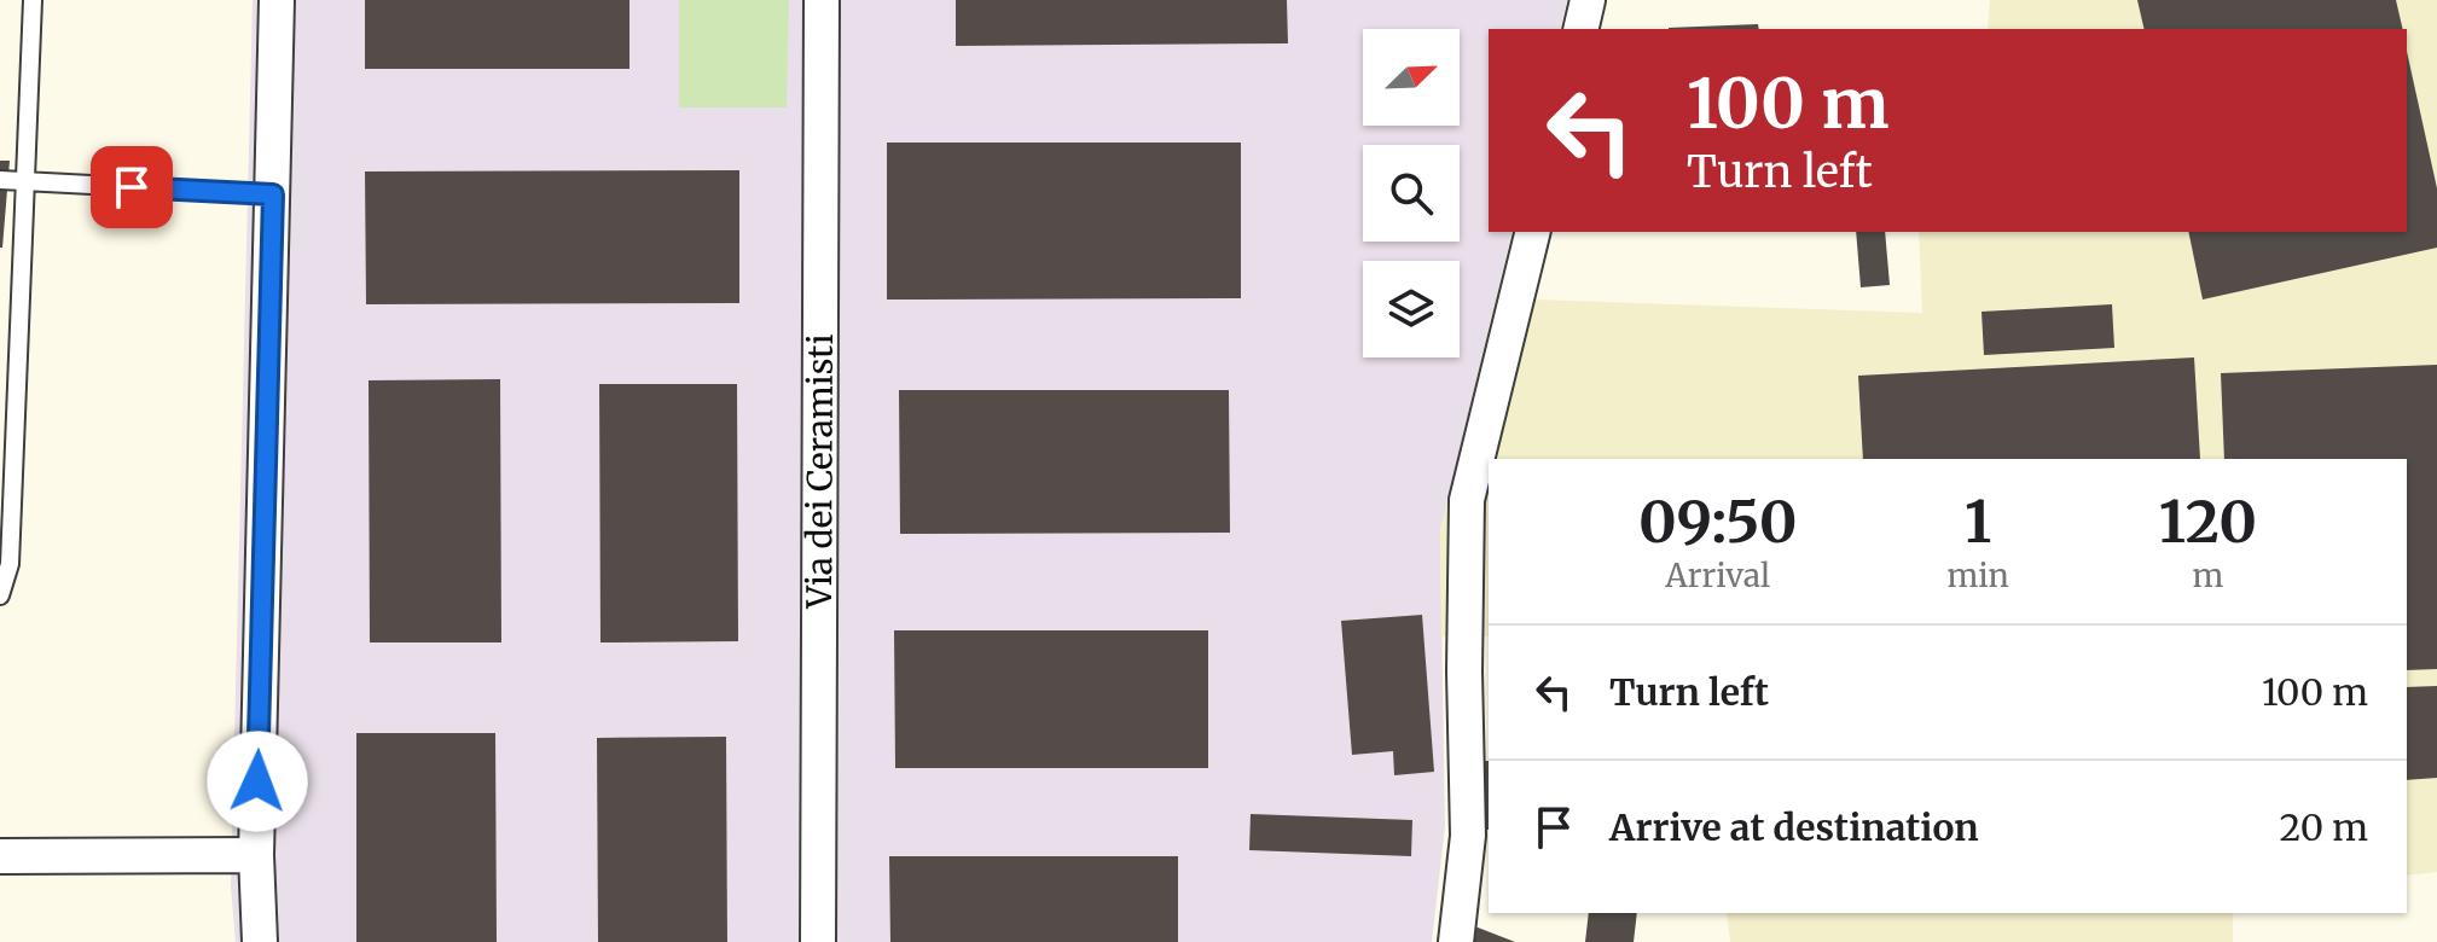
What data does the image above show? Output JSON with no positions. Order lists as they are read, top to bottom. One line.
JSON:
{"streets":{"street":["Via dei Ceramisti"]},"north":"top right","page":{"turn":["100 m","Turn left"],"eta":["09:50","Arrival","1","min","120","m"],"list":[{"name":"Turn left","value":"100 m"},{"name":"Arrive at destination","value":"20 m"}]}}
